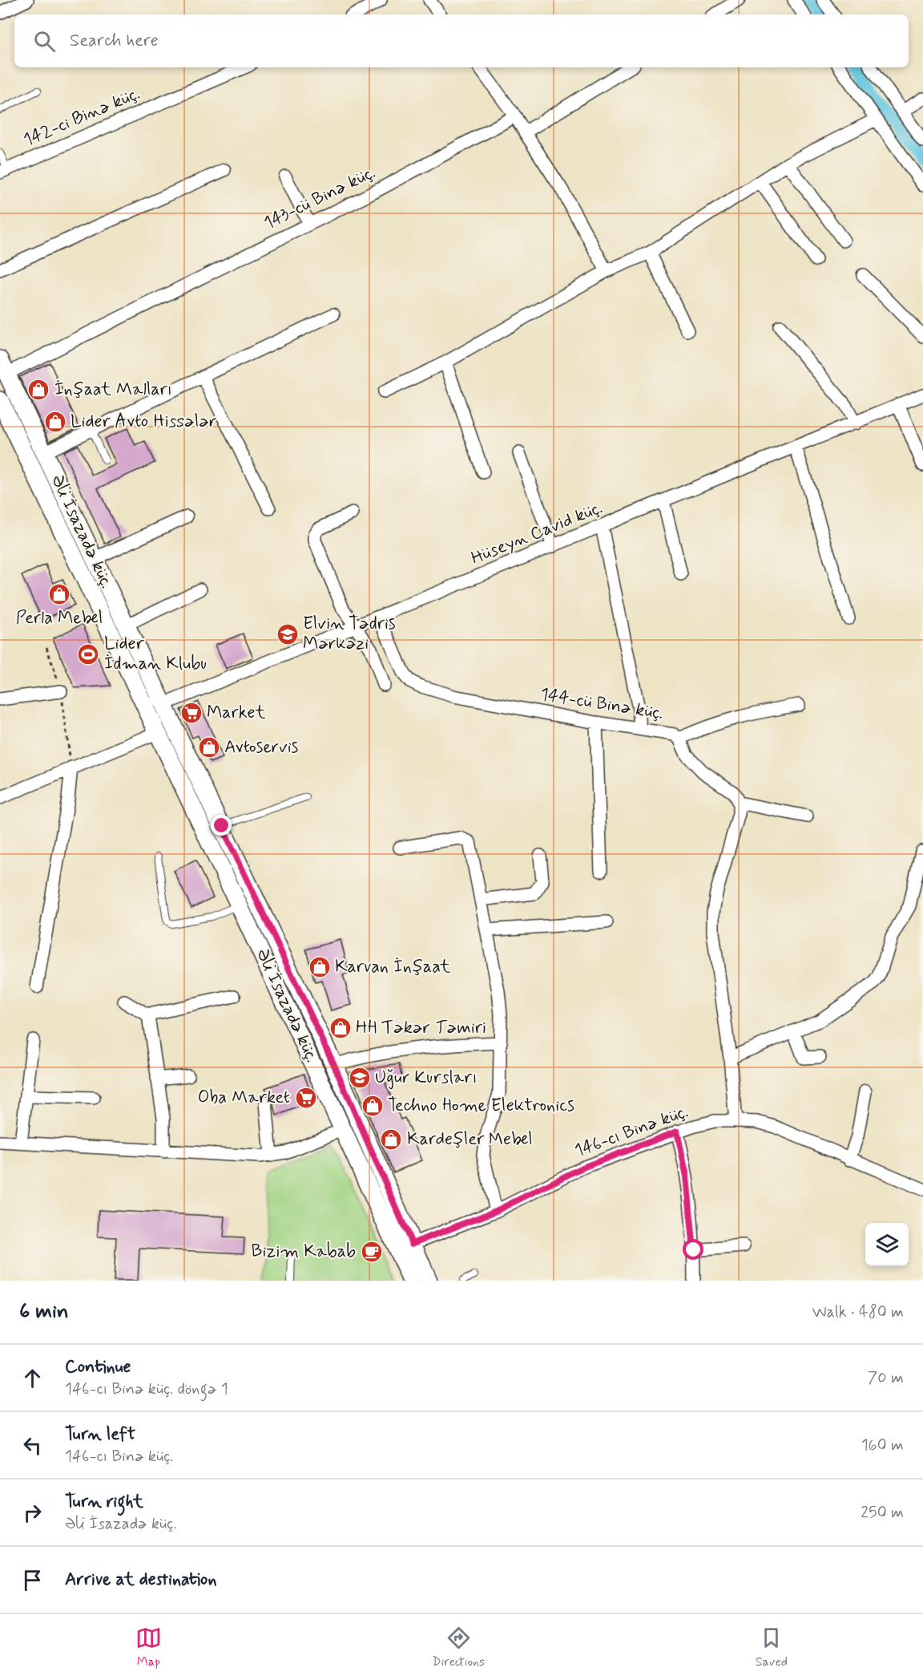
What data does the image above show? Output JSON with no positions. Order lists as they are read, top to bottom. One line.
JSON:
{"streets":{"main road":["Əli İsazadə küç."],"street":["142-ci Binə küç.","143-cü Binə küç.","Hüseyn Cavid küç.","144-cü Binə küç.","146-cı Binə küç."]},"crossings":[["143-cü Binə küç.","Əli İsazadə küç."],["Əli İsazadə küç.","Hüseyn Cavid küç."],["Əli İsazadə küç.","146-cı Binə küç."],["Hüseyn Cavid küç.","144-cü Binə küç."]],"places":{"shop":["İnşaat Malları","Lider Avto Hissələr","Perla Mebel","Avtoservis","Karvan İnşaat","HH Təkər Təmiri","Techno Home Elektronics","Kardeşler Mebel"],"school or university":["Elvin Tədris Mərkəzi","Uğur Kursları"],"sports":["Lider İdman Klubu"],"supermarket":["Market","Oba Market"],"cafe":["Bizim Kabab"]},"page":{"search":"Search here","heading":["6 min","Walk · 480 m"],"list":[["Continue","146-cı Binə küç. döngə 1","70 m"],["Turn left","146-cı Binə küç.","160 m"],["Turn right","Əli İsazadə küç.","250 m"],"Arrive at destination"],"nav":["Map","Directions","Saved"]}}
